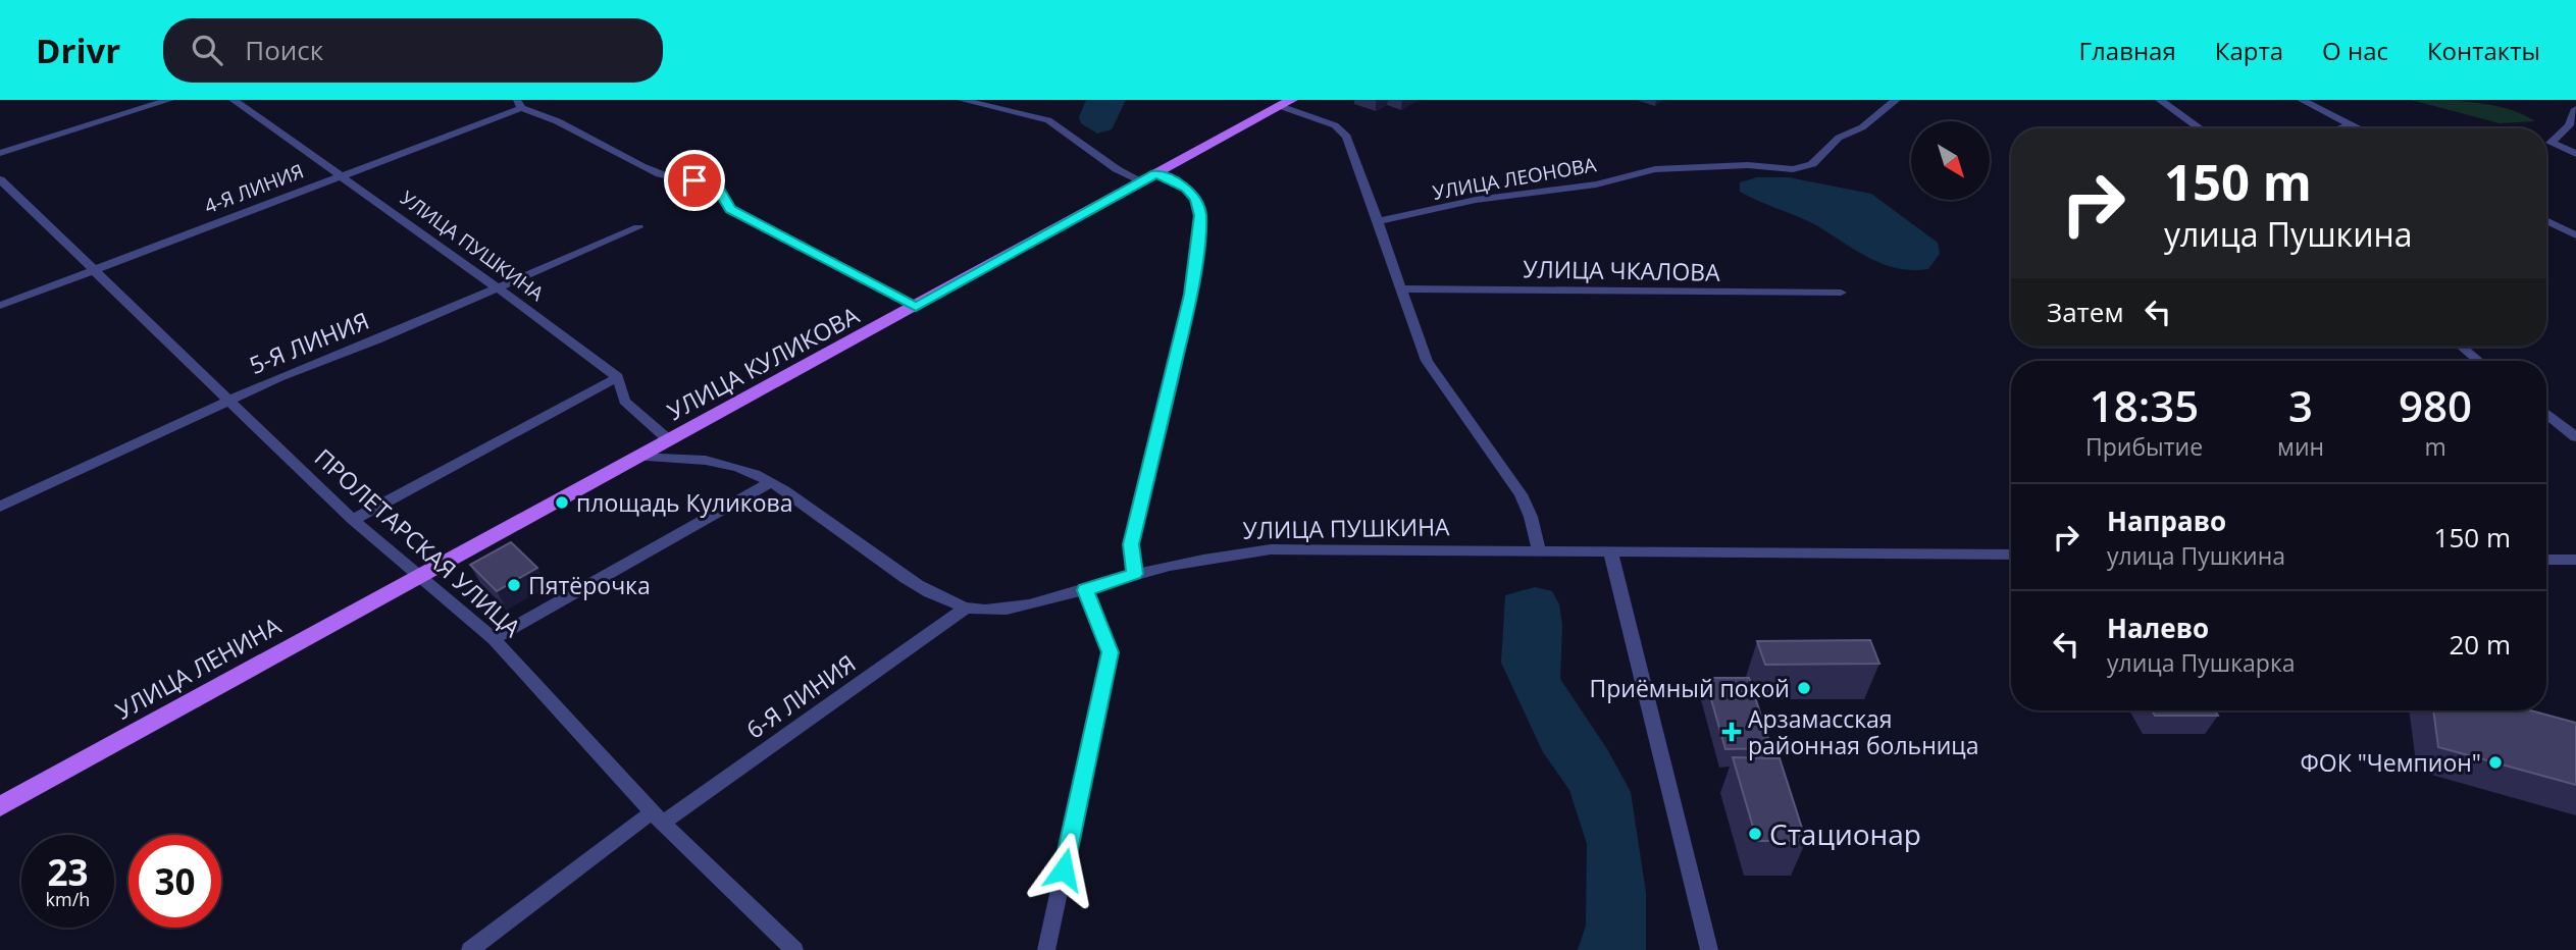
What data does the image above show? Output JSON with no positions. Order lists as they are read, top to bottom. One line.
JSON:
{"streets":{"main road":["УЛИЦА КУЛИКОВА","УЛИЦА ЛЕНИНА"],"street":["УЛИЦА ЛЕОНОВА","4-Я ЛИНИЯ","УЛИЦА ПУШКИНА","УЛИЦА ЧКАЛОВА","5-Я ЛИНИЯ","ПРОЛЕТАРСКАЯ УЛИЦА","6-Я ЛИНИЯ"]},"crossings":[["4-Я ЛИНИЯ","УЛИЦА ПУШКИНА"],["4-Я ЛИНИЯ","ПРОЛЕТАРСКАЯ УЛИЦА"],["УЛИЦА ПУШКИНА","5-Я ЛИНИЯ"],["УЛИЦА ПУШКИНА","УЛИЦА КУЛИКОВА"],["УЛИЦА ПУШКИНА","6-Я ЛИНИЯ"],["5-Я ЛИНИЯ","ПРОЛЕТАРСКАЯ УЛИЦА"],["ПРОЛЕТАРСКАЯ УЛИЦА","УЛИЦА ЛЕНИНА"],["ПРОЛЕТАРСКАЯ УЛИЦА","6-Я ЛИНИЯ"]],"places":{"other":["площадь Куликова","Пятёрочка","Приёмный покой","ФОК \"Чемпион\"","Стационар"],"health":["Арзамасская районная больница"]},"north":"bottom right","page":{"header":"Drivr","search":"Поиск","nav":["Главная","Карта","О нас","Контакты"],"turn":["150 m","улица Пушкина"],"then":"Затем","eta":["18:35","Прибытие","3","мин","980","m"],"list":[{"name":"Направо","note":"улица Пушкина","value":"150 m"},{"name":"Налево","note":"улица Пушкарка","value":"20 m"}],"speed":"23 km/h","limit":"30"}}
